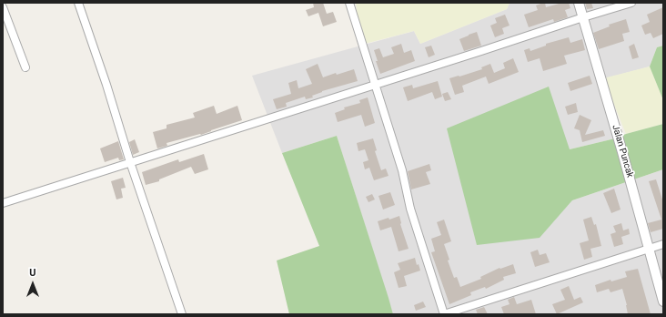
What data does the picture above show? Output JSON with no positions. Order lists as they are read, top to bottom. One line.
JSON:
{"streets":{"street":["Jalan Puncak"]},"north":"top"}
